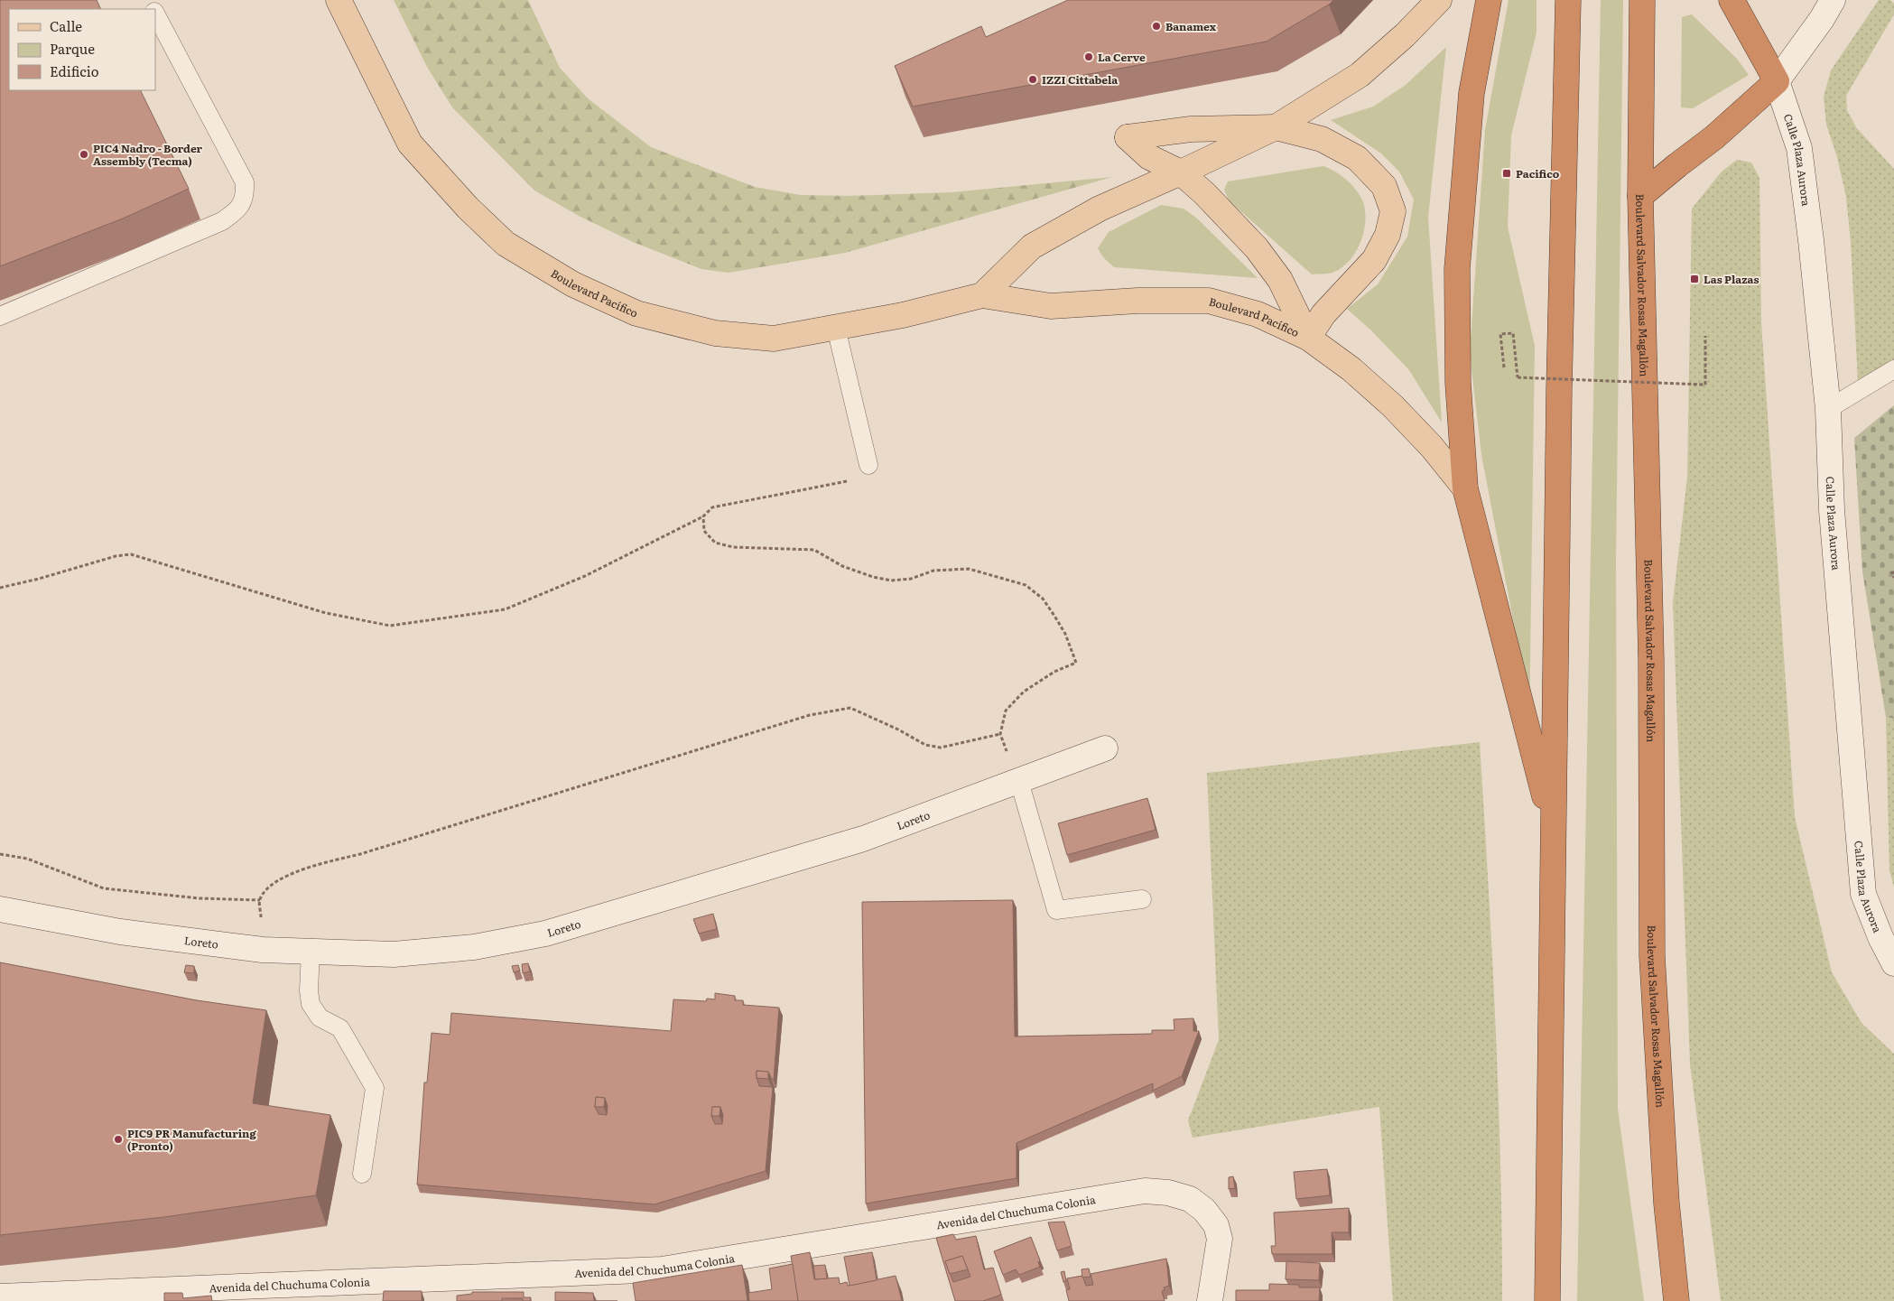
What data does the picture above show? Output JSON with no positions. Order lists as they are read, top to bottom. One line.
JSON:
{"streets":{"highway":["Boulevard Salvador Rosas Magallón"],"main road":["Boulevard Pacífico"],"street":["Calle Plaza Aurora","Loreto","Avenida del Chuchuma Colonia"]},"places":{"other":["Banamex","La Cerve","IZZI Cittabela","PIC4 Nadro - Border Assembly (Tecma)","PIC9 PR Manufacturing (Pronto)"],"transit":["Pacifico","Las Plazas"]},"legend":["Calle","Parque","Edificio"]}
